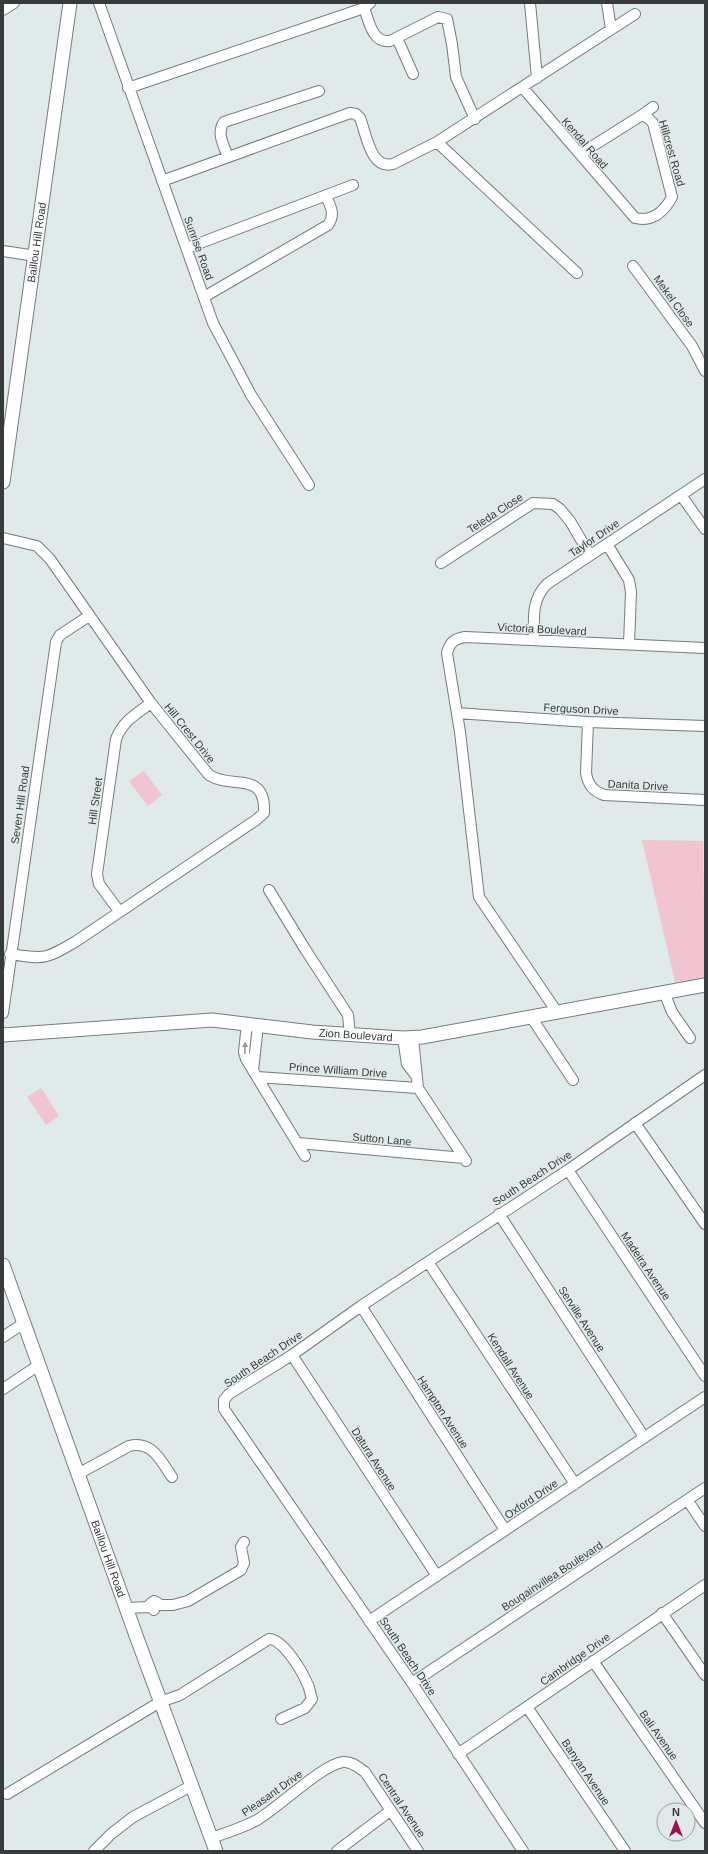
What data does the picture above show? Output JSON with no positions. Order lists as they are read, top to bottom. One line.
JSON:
{"streets":{"main road":["Baillou Hill Road","Zion Boulevard"],"street":["Kendal Road","Hillcrest Road","Sunrise Road","Mekel Close","Teleda Close","Taylor Drive","Victoria Boulevard","Ferguson Drive","Hill Crest Drive","Danita Drive","Hill Street","Seven Hill Road","Prince William Drive","Sutton Lane","South Beach Drive","Madeira Avenue","Serville Avenue","Kendall Avenue","Hampton Avenue","Datura Avenue","Oxford Drive","Bougainvillea Boulevard","Cambridge Drive","Bali Avenue","Banyan Avenue","Pleasant Drive","Central Avenue"]},"crossings":[["Kendal Road","Hillcrest Road"],["Baillou Hill Road","Pleasant Drive"],["Teleda Close","Taylor Drive"],["Taylor Drive","Victoria Boulevard"],["Victoria Boulevard","Ferguson Drive"],["Ferguson Drive","Danita Drive"],["Hill Crest Drive","Hill Street"],["Hill Crest Drive","Seven Hill Road"],["Prince William Drive","Sutton Lane"],["South Beach Drive","Madeira Avenue"],["South Beach Drive","Serville Avenue"],["South Beach Drive","Kendall Avenue"],["South Beach Drive","Hampton Avenue"],["South Beach Drive","Datura Avenue"],["South Beach Drive","Oxford Drive"],["South Beach Drive","Bougainvillea Boulevard"],["South Beach Drive","Cambridge Drive"],["Serville Avenue","Oxford Drive"],["Kendall Avenue","Oxford Drive"],["Hampton Avenue","Oxford Drive"],["Datura Avenue","Oxford Drive"],["Cambridge Drive","Bali Avenue"],["Cambridge Drive","Banyan Avenue"],["Pleasant Drive","Central Avenue"]],"north":"top"}
